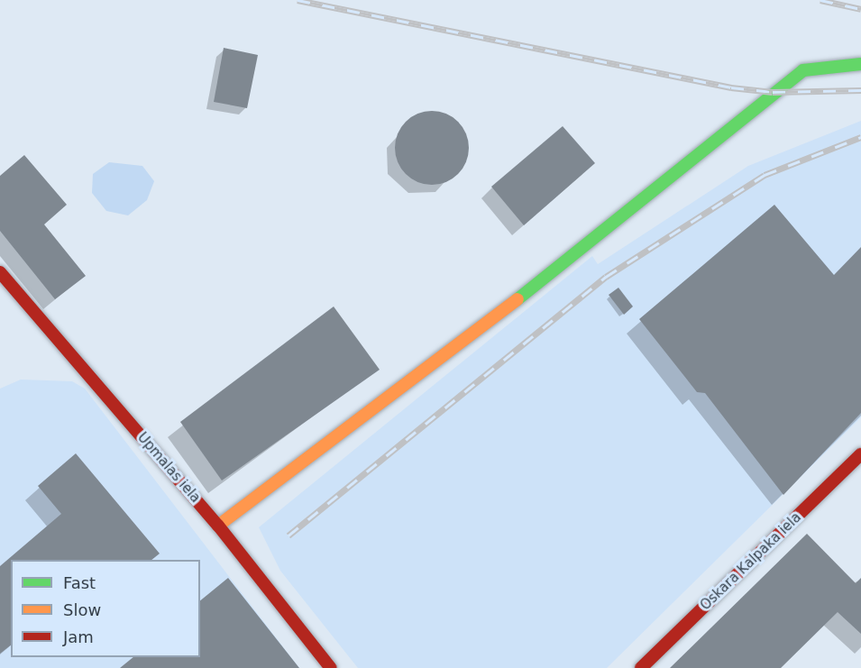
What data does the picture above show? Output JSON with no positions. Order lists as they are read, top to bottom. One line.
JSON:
{"streets":{"street":["Upmalas iela","Oskara Kalpaka iela"]},"legend":["Fast","Slow","Jam"]}
